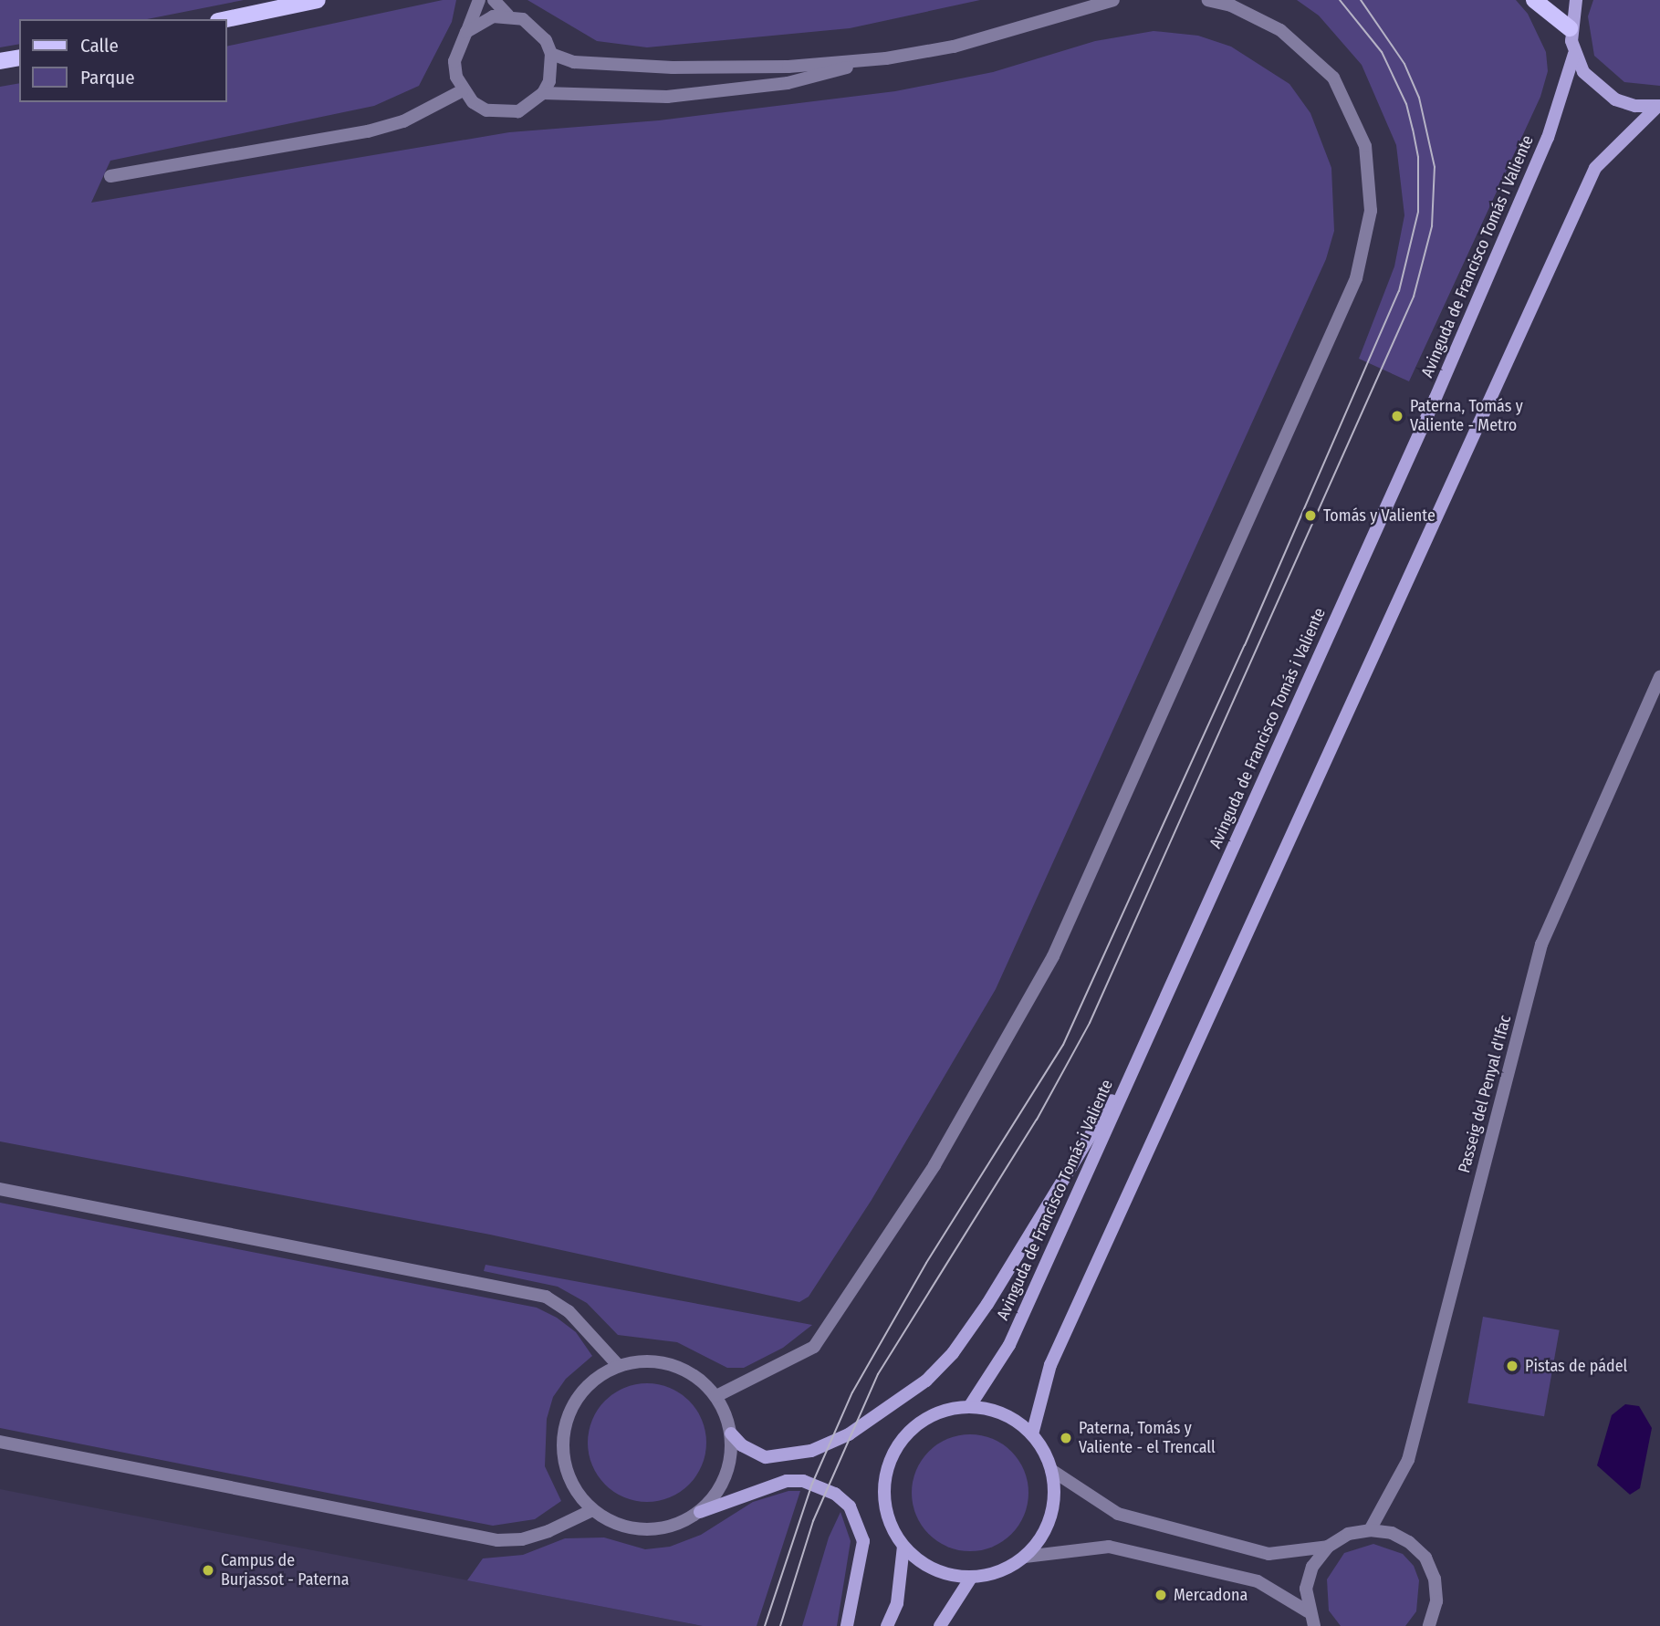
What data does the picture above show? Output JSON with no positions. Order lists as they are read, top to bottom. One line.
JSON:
{"streets":{"main road":["Avinguda de Francisco Tomás i Valiente"],"street":["Passeig del Penyal d'Ifac"]},"places":["Paterna, Tomás y Valiente - Metro","Tomás y Valiente","Pistas de pádel","Paterna, Tomás y Valiente - el Trencall","Campus de Burjassot - Paterna","Mercadona"],"legend":["Calle","Parque"]}
